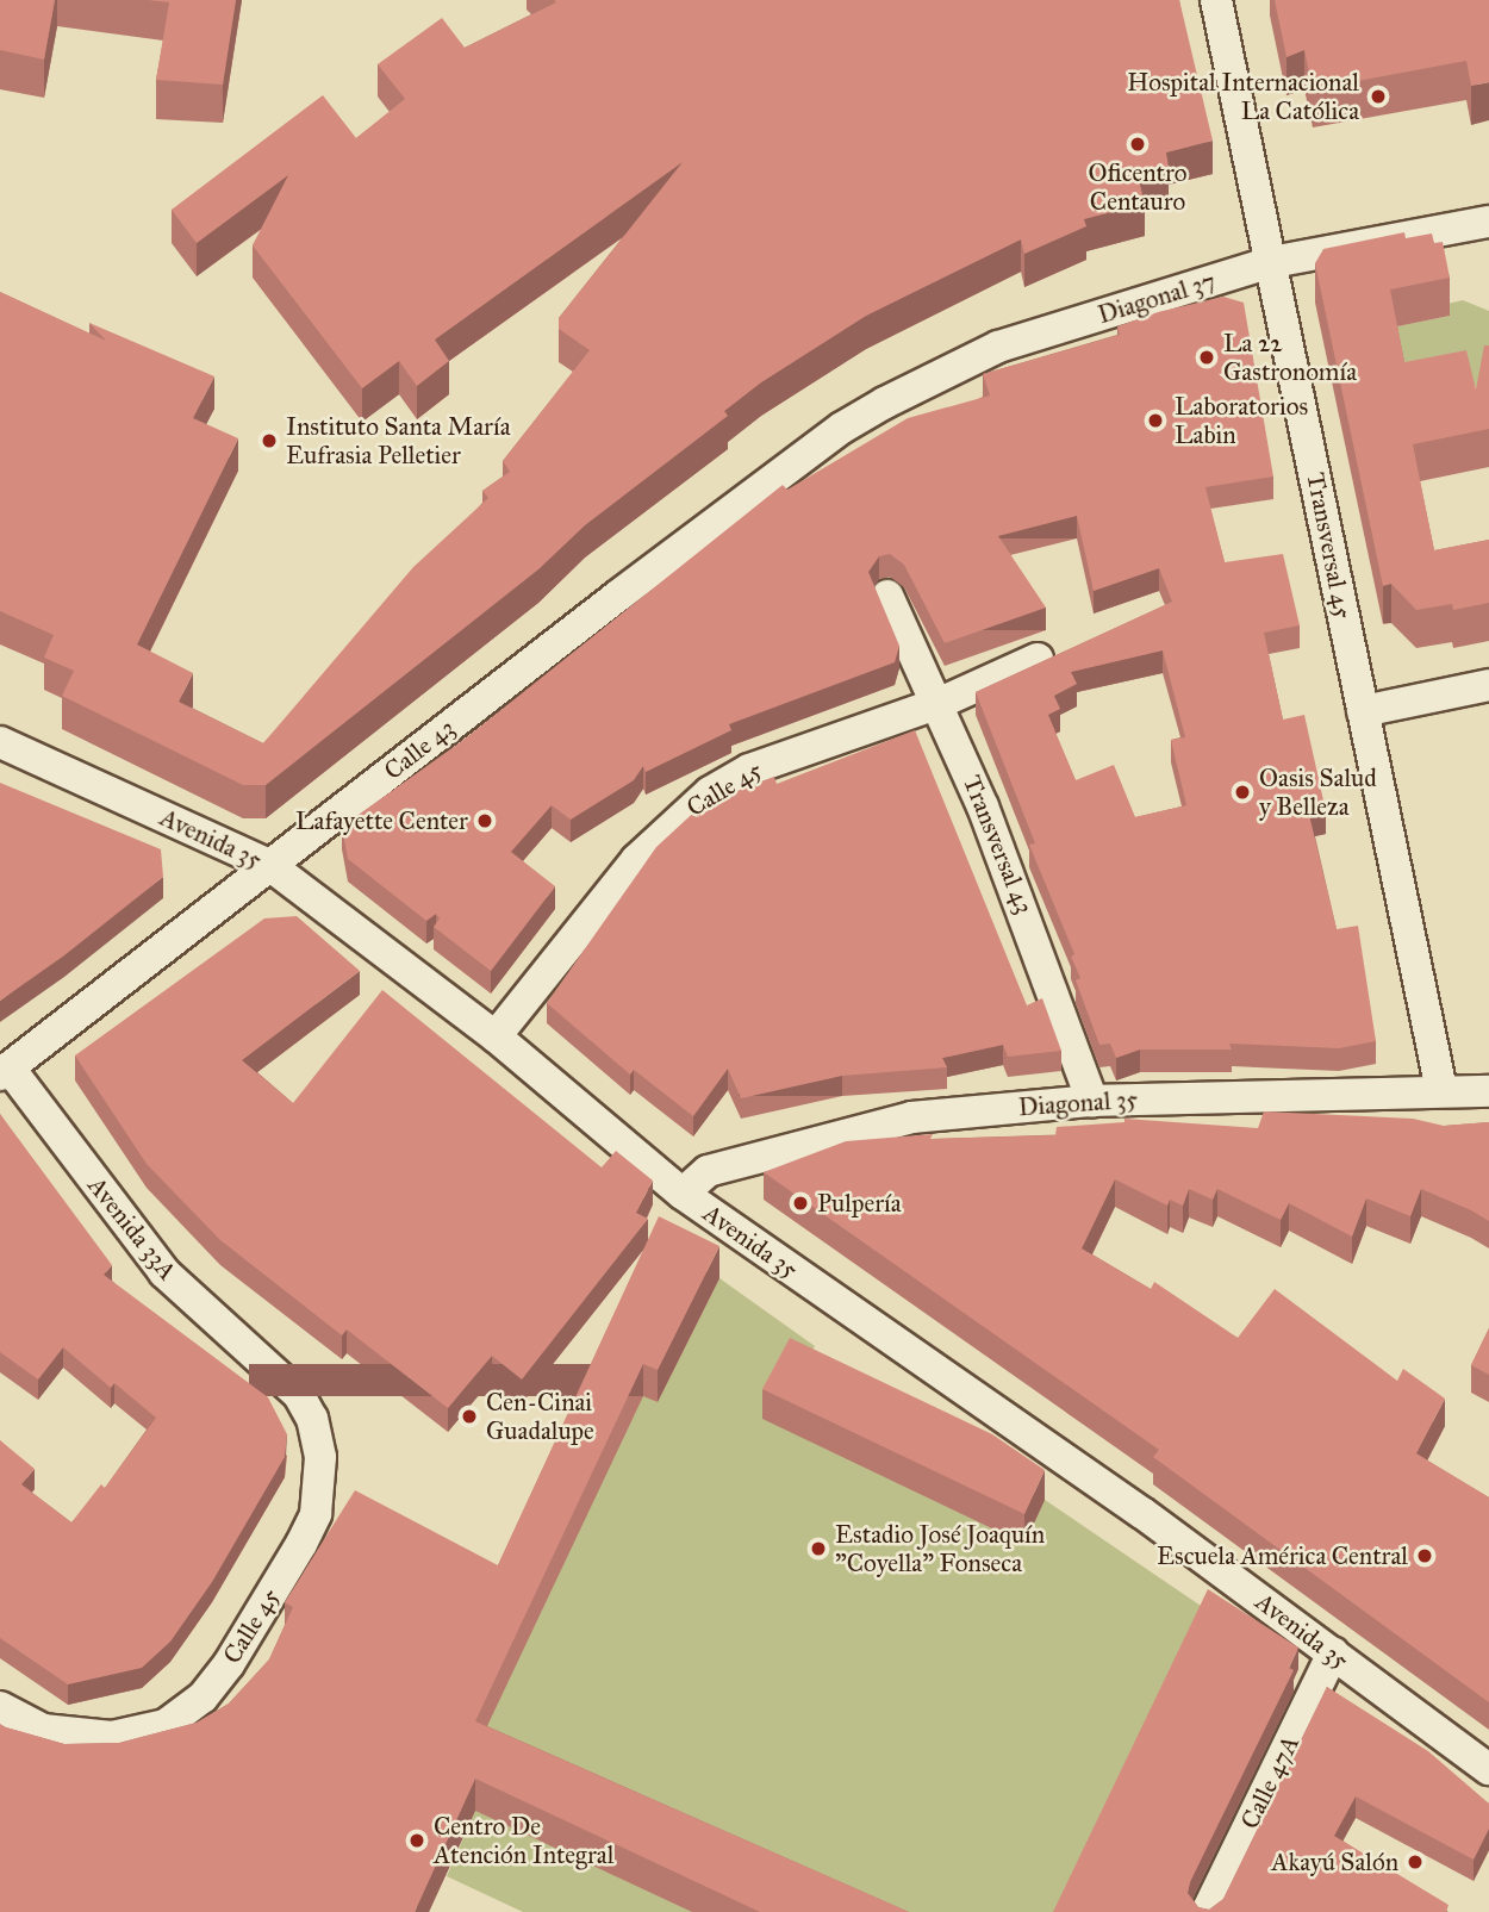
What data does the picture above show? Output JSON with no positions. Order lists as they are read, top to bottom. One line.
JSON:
{"streets":{"street":["Diagonal 37","Transversal 45","Calle 43","Calle 45","Avenida 35","Transversal 43","Diagonal 35","Avenida 33A","Calle 47A"]},"crossings":[["Diagonal 37","Transversal 45"],["Diagonal 37","Calle 43"],["Transversal 45","Diagonal 35"],["Calle 43","Avenida 35"],["Calle 43","Avenida 33A"],["Calle 45","Avenida 35"],["Calle 45","Transversal 43"],["Calle 45","Avenida 33A"],["Avenida 35","Diagonal 35"],["Avenida 35","Calle 47A"],["Transversal 43","Diagonal 35"]],"places":["Hospital Internacional La Católica","Oficentro Centauro","La 22 Gastronomía","Laboratorios Labin","Instituto Santa María Eufrasia Pelletier","Oasis Salud y Belleza","Lafayette Center","Pulpería","Cen-Cinai Guadalupe","Estadio José Joaquín \"Coyella\" Fonseca","Escuela América Central","Centro De Atención Integral","Akayú Salón"]}
